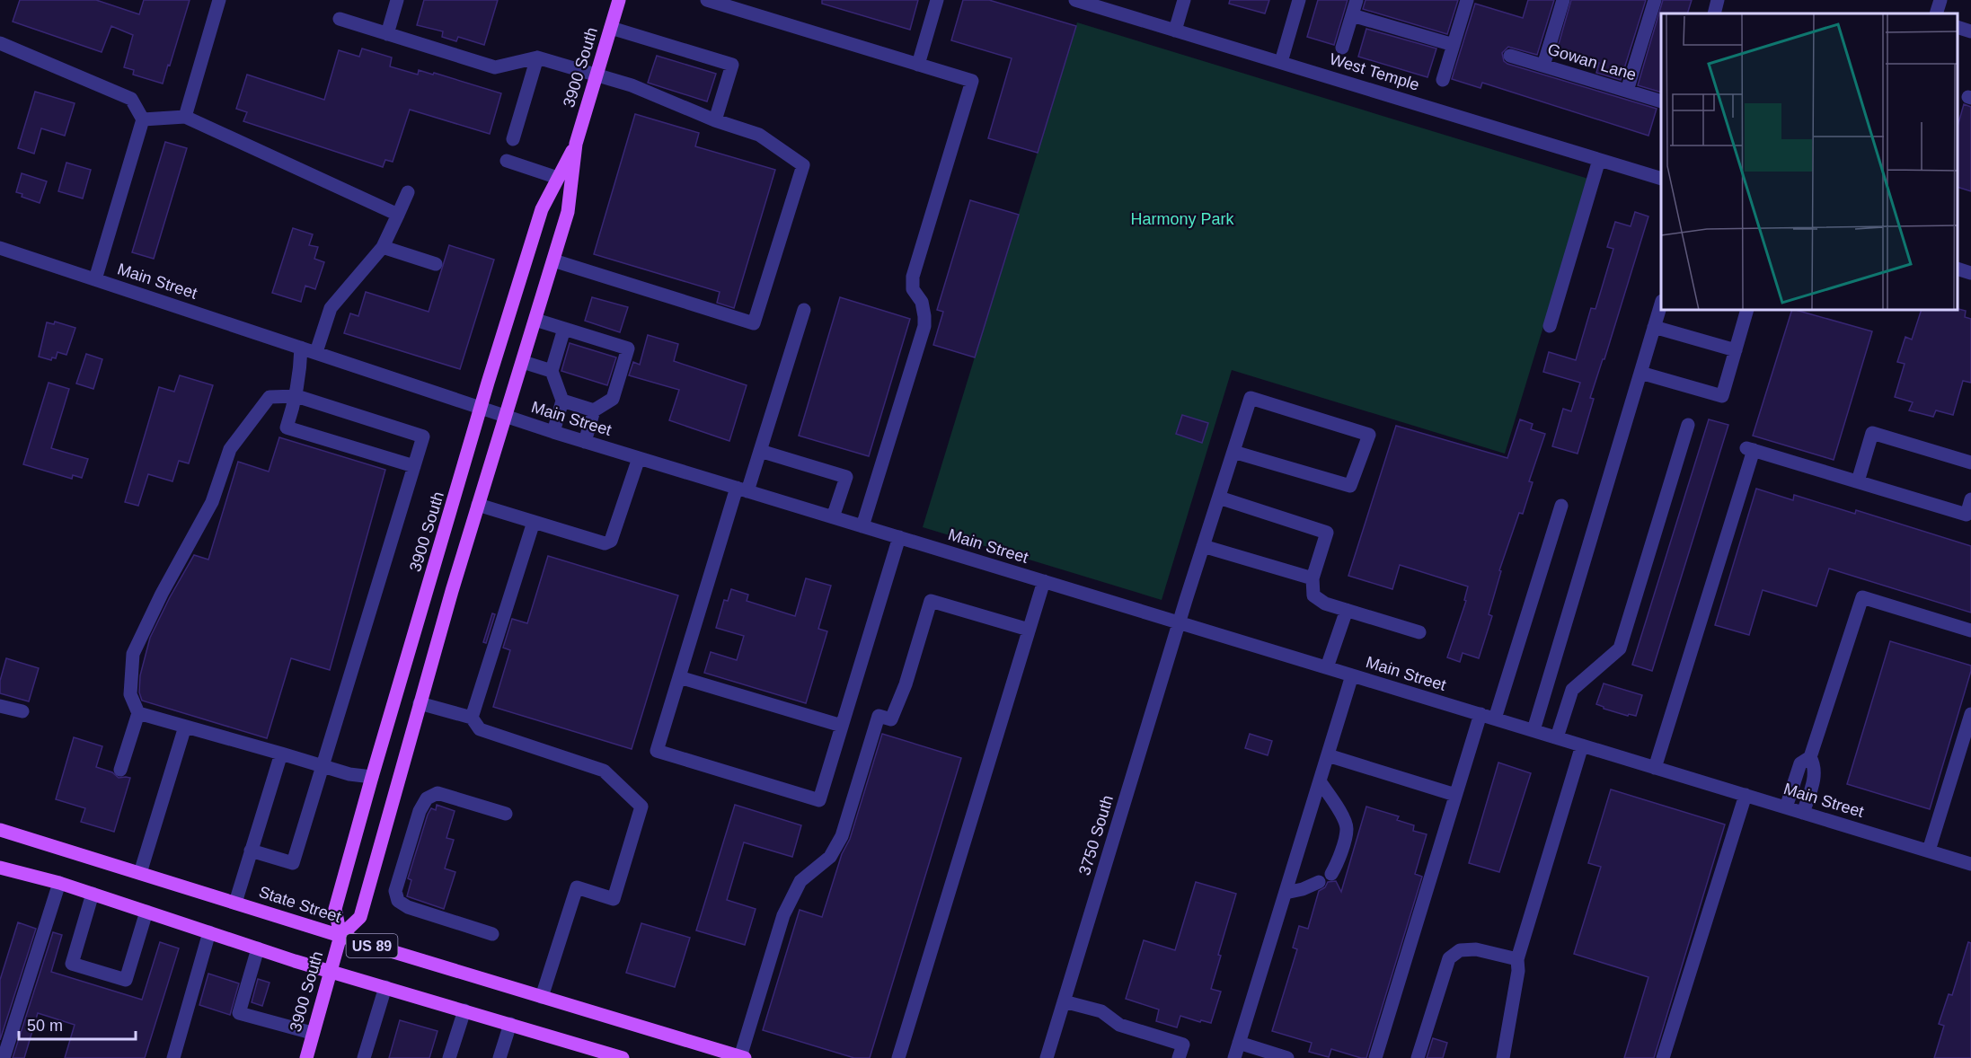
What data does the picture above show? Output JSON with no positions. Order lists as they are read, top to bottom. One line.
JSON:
{"streets":{"main road":["3900 South","State Street","US 89"],"street":["Gowan Lane","West Temple","Main Street","3750 South"]},"crossings":[["3900 South","Main Street"],["3900 South","State Street"],["3900 South","US 89"],["Main Street","3750 South"]],"parks":["Harmony Park"],"scale_bar":"50 m"}
